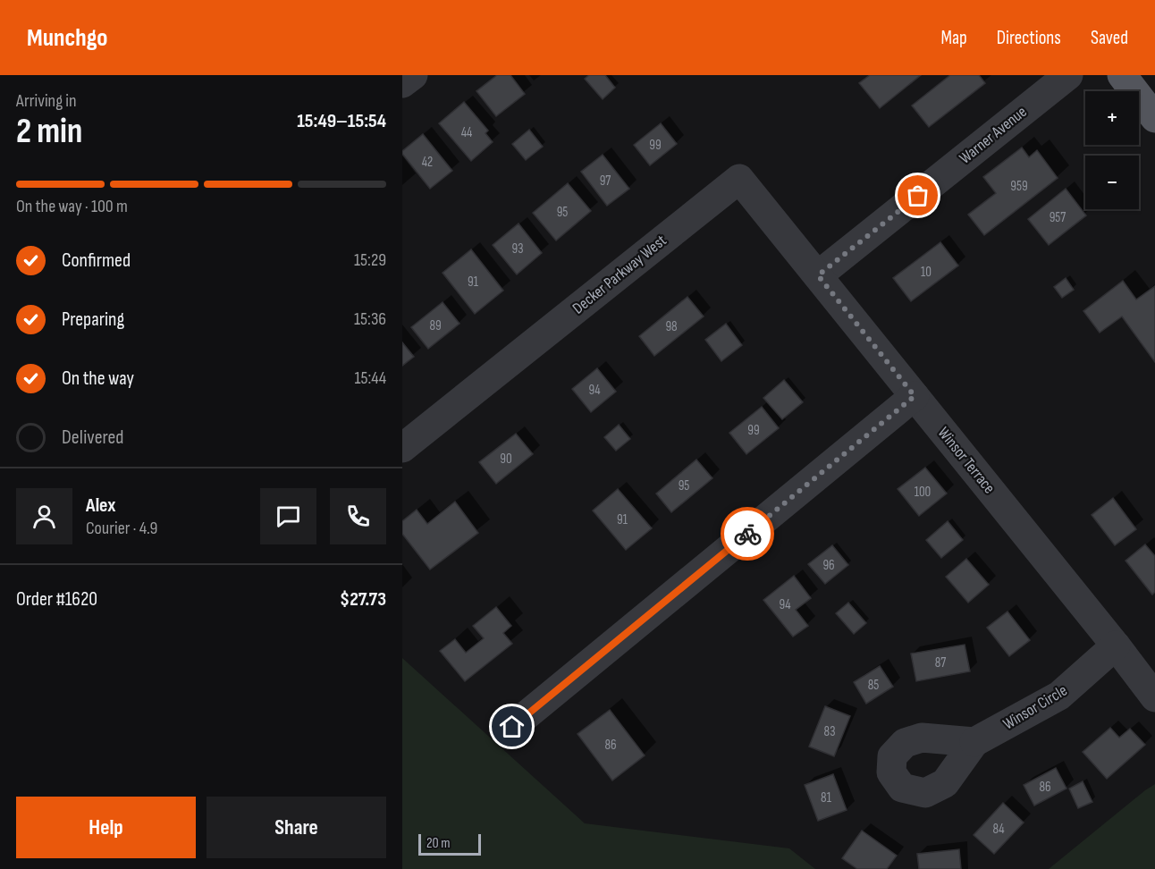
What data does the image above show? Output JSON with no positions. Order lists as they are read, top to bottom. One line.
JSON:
{"streets":{"street":["Warner Avenue","Decker Parkway West","Winsor Terrace","Winsor Circle"]},"crossings":[["Warner Avenue","Decker Parkway West"],["Warner Avenue","Winsor Terrace"],["Decker Parkway West","Winsor Terrace"],["Winsor Terrace","Winsor Circle"]],"house_numbers":["44","99","42","97","959","95","957","93","10","91","89","98","94","99","90","95","100","91","96","94","87","85","83","86","86","81","84"],"scale_bar":"20 m","page":{"header":"Munchgo","nav":["Map","Directions","Saved"],"heading":["2 min","Arriving in","15:49–15:54"],"panel":["Alex","Courier · 4.9","Order #1620","$27.73"],"map_buttons":["+","−"],"bar":"On the way · 100 m","list":[["Confirmed","15:29"],["Preparing","15:36"],["On the way","15:44"],"Delivered"],"buttons":["Help","Share"],"scale":"20 m"}}
